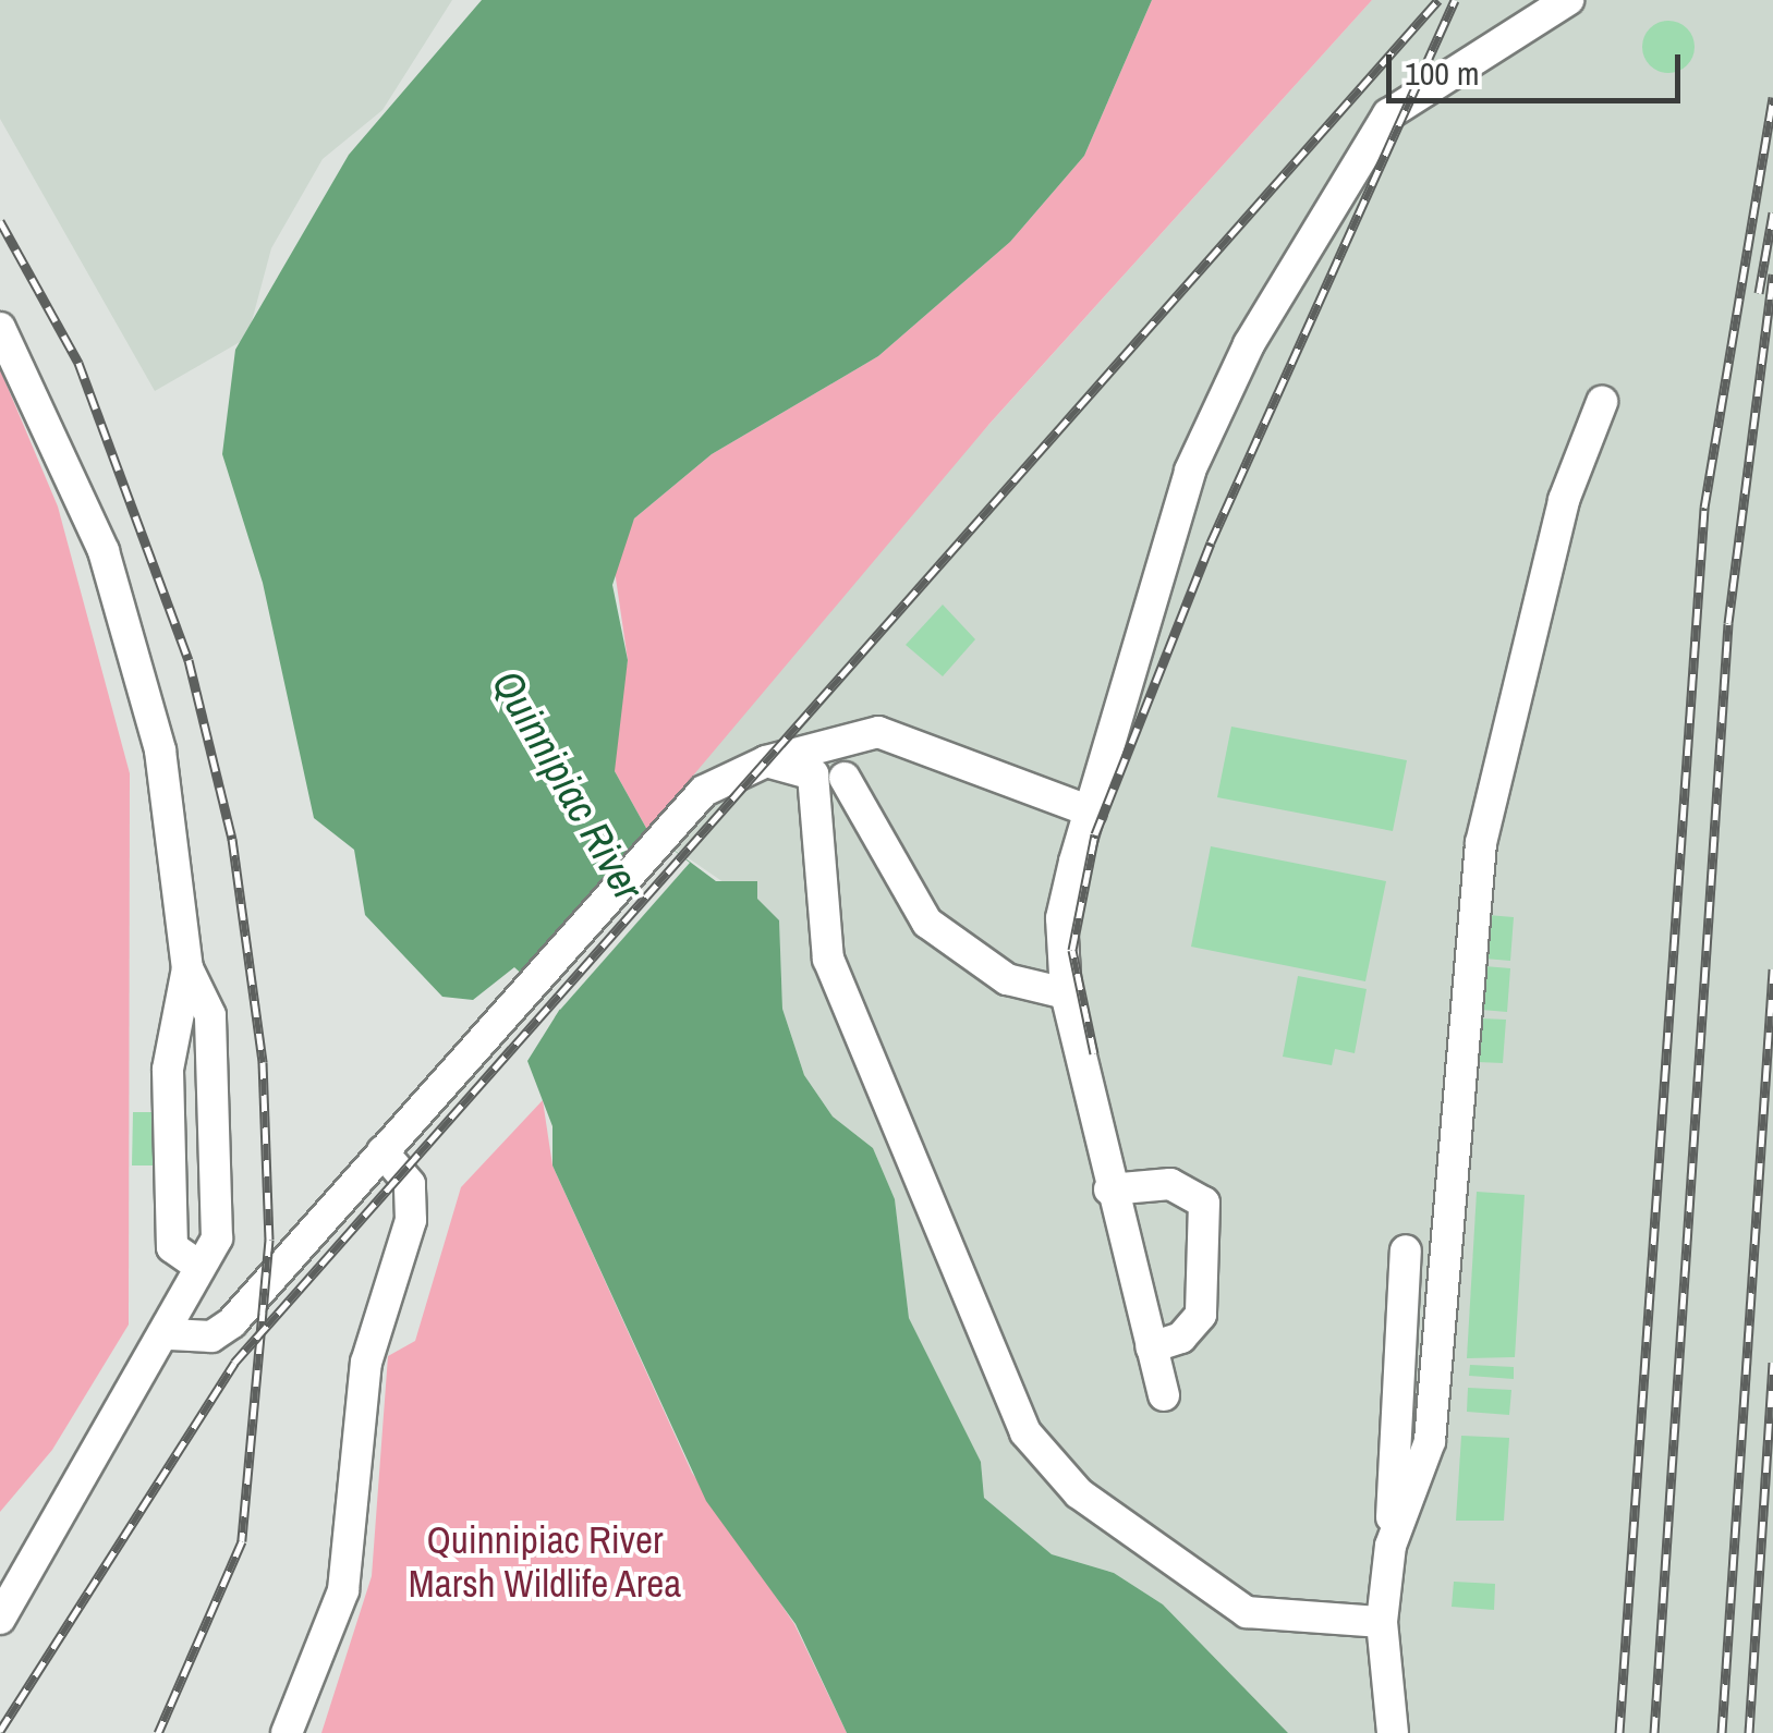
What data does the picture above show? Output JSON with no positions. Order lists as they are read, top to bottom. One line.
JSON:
{"water":["Quinnipiac River"],"parks":["Quinnipiac River Marsh Wildlife Area"],"scale_bar":"100 m"}
